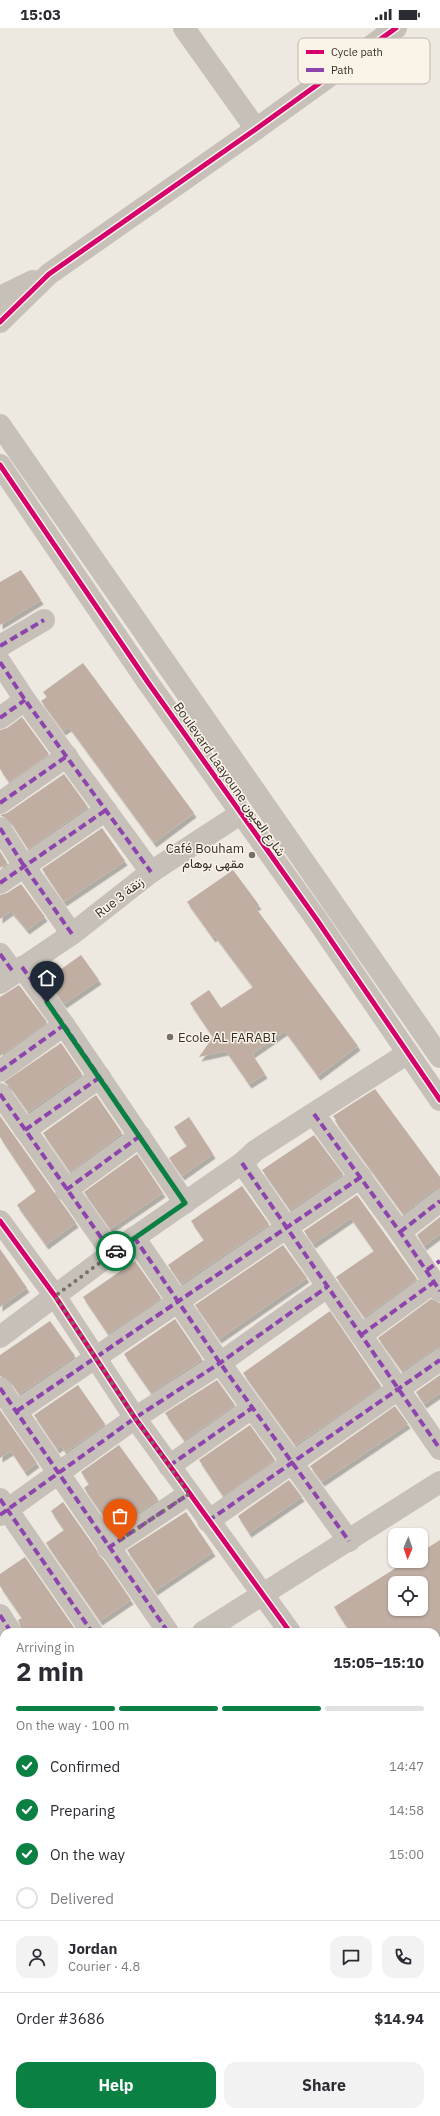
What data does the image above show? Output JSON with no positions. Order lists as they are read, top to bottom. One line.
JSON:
{"streets":{"street":["Boulevard Laayoune شارع العيون","Rue 3 زنقة"]},"crossings":[["Boulevard Laayoune شارع العيون","Rue 3 زنقة"]],"places":["Café Bouham مقهى بوهام","Ecole AL FARABI"],"legend":["Cycle path","Path"],"north":"bottom","page":{"status":"15:03","heading":["2 min","Arriving in","15:05–15:10"],"panel":["Jordan","Courier · 4.8","Order #3686","$14.94"],"bar":"On the way · 100 m","list":[["Confirmed","14:47"],["Preparing","14:58"],["On the way","15:00"],"Delivered"],"buttons":["Help","Share"]}}
